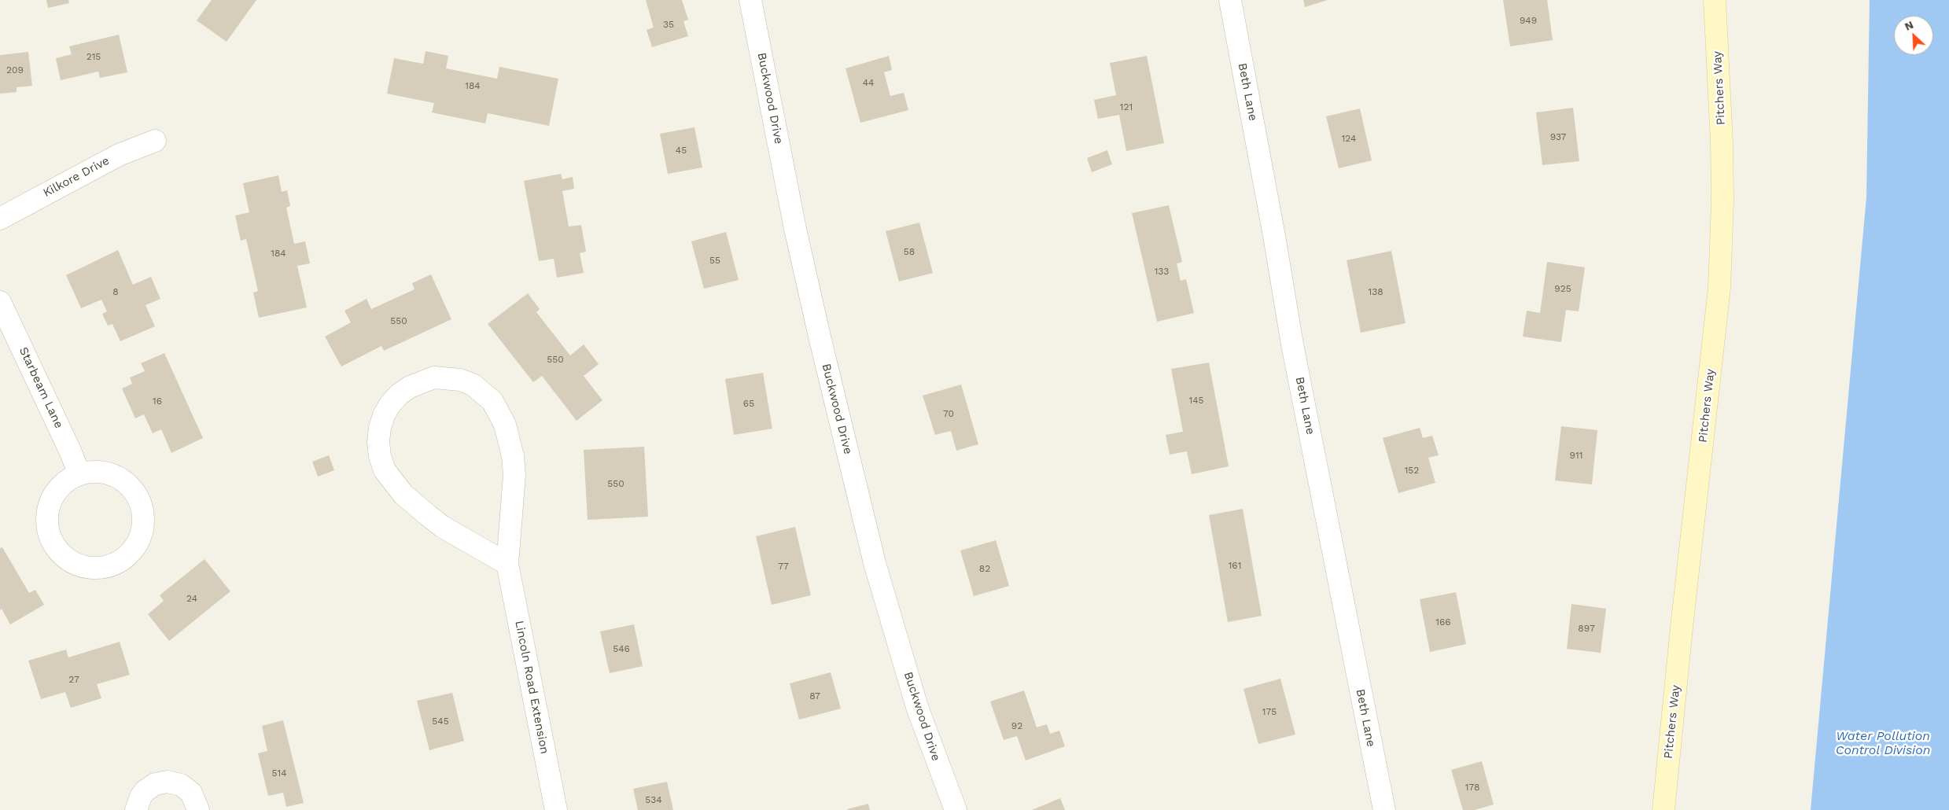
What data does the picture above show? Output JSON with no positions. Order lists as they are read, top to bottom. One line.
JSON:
{"streets":{"main road":["Pitchers Way"],"street":["Beth Lane","Buckwood Drive","Kilkore Drive","Starbeam Lane","Lincoln Road Extension"]},"water":["Water Pollution Control Division"],"house_numbers":["949","35","215","209","44","184","121","937","124","45","58","184","55","133","925","8","138","550","550","145","16","65","70","911","152","550","161","77","82","24","166","897","546","27","87","175","545","92","514","178","534"],"north":"top left"}
